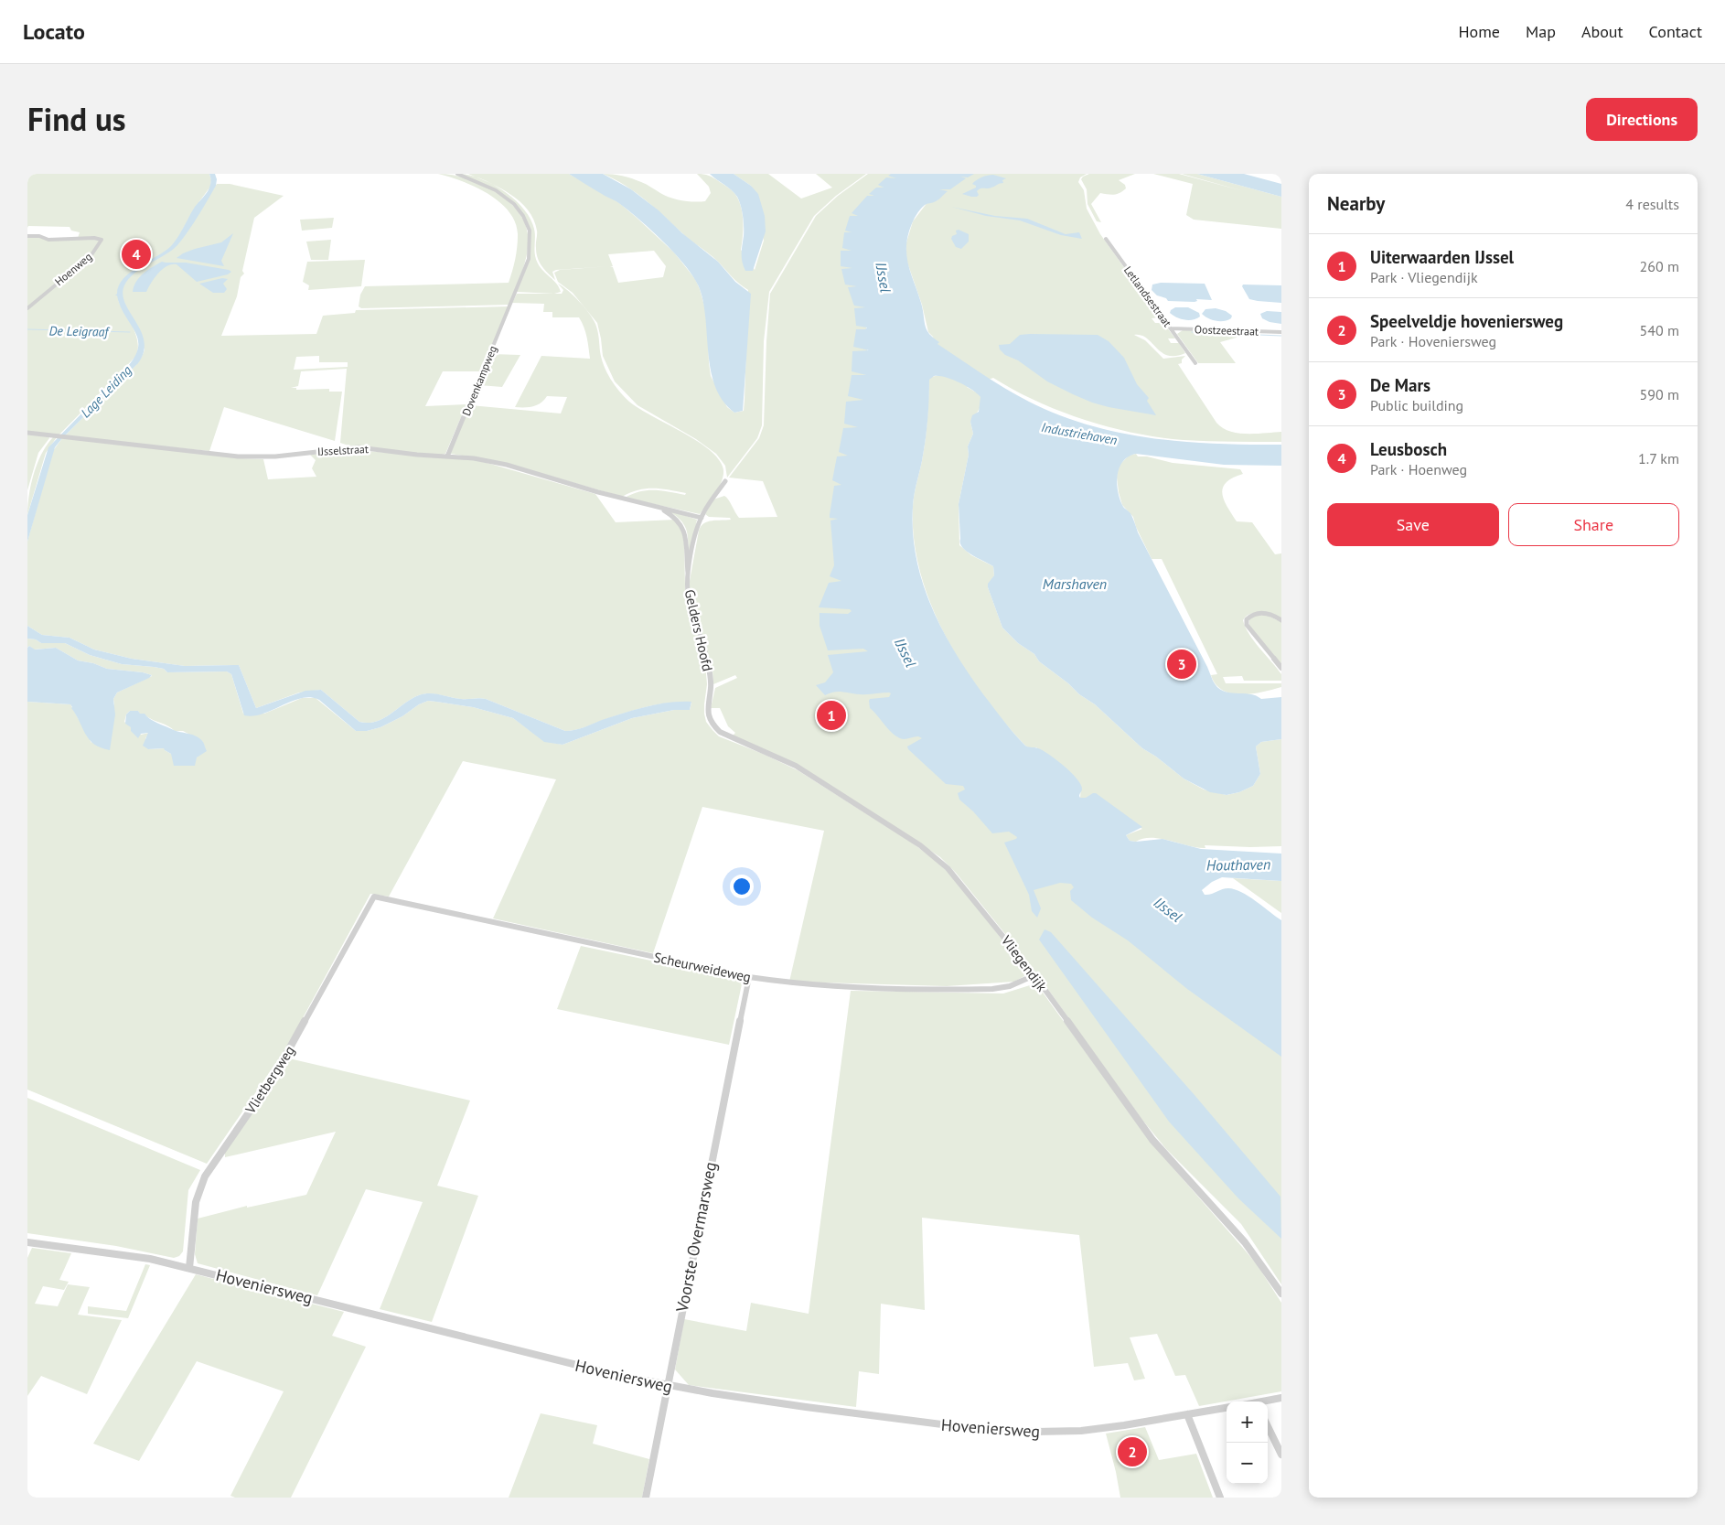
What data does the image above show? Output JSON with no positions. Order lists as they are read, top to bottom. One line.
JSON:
{"streets":{"street":["Hoenweg","Letlandsestraat","Oostzeestraat","Dovenkampweg","IJsselstraat","Gelders Hoofd","Vliegendijk","Scheurweideweg","Vlietbergweg","Voorste Overmarsweg","Hoveniersweg"]},"crossings":[["Letlandsestraat","Oostzeestraat"],["Dovenkampweg","IJsselstraat"],["IJsselstraat","Gelders Hoofd"],["Gelders Hoofd","Vliegendijk"],["Vliegendijk","Scheurweideweg"],["Scheurweideweg","Vlietbergweg"],["Scheurweideweg","Voorste Overmarsweg"],["Vlietbergweg","Hoveniersweg"],["Voorste Overmarsweg","Hoveniersweg"]],"water":["IJssel","De Leigraaf","Lage Leiding","Industriehaven","Marshaven","Houthaven"],"page":{"header":"Locato","nav":["Home","Map","About","Contact"],"title":"Find us","buttons":["Directions",["Save","Share"]],"heading":["Nearby","4 results"],"list":[{"mark":"1","name":"Uiterwaarden IJssel","note":"Park · Vliegendijk","value":"260 m"},{"mark":"2","name":"Speelveldje hoveniersweg","note":"Park · Hoveniersweg","value":"540 m"},{"mark":"3","name":"De Mars","note":"Public building","value":"590 m"},{"mark":"4","name":"Leusbosch","note":"Park · Hoenweg","value":"1.7 km"}],"pins":["4","3","1","2"],"map_buttons":["+","−"]}}
